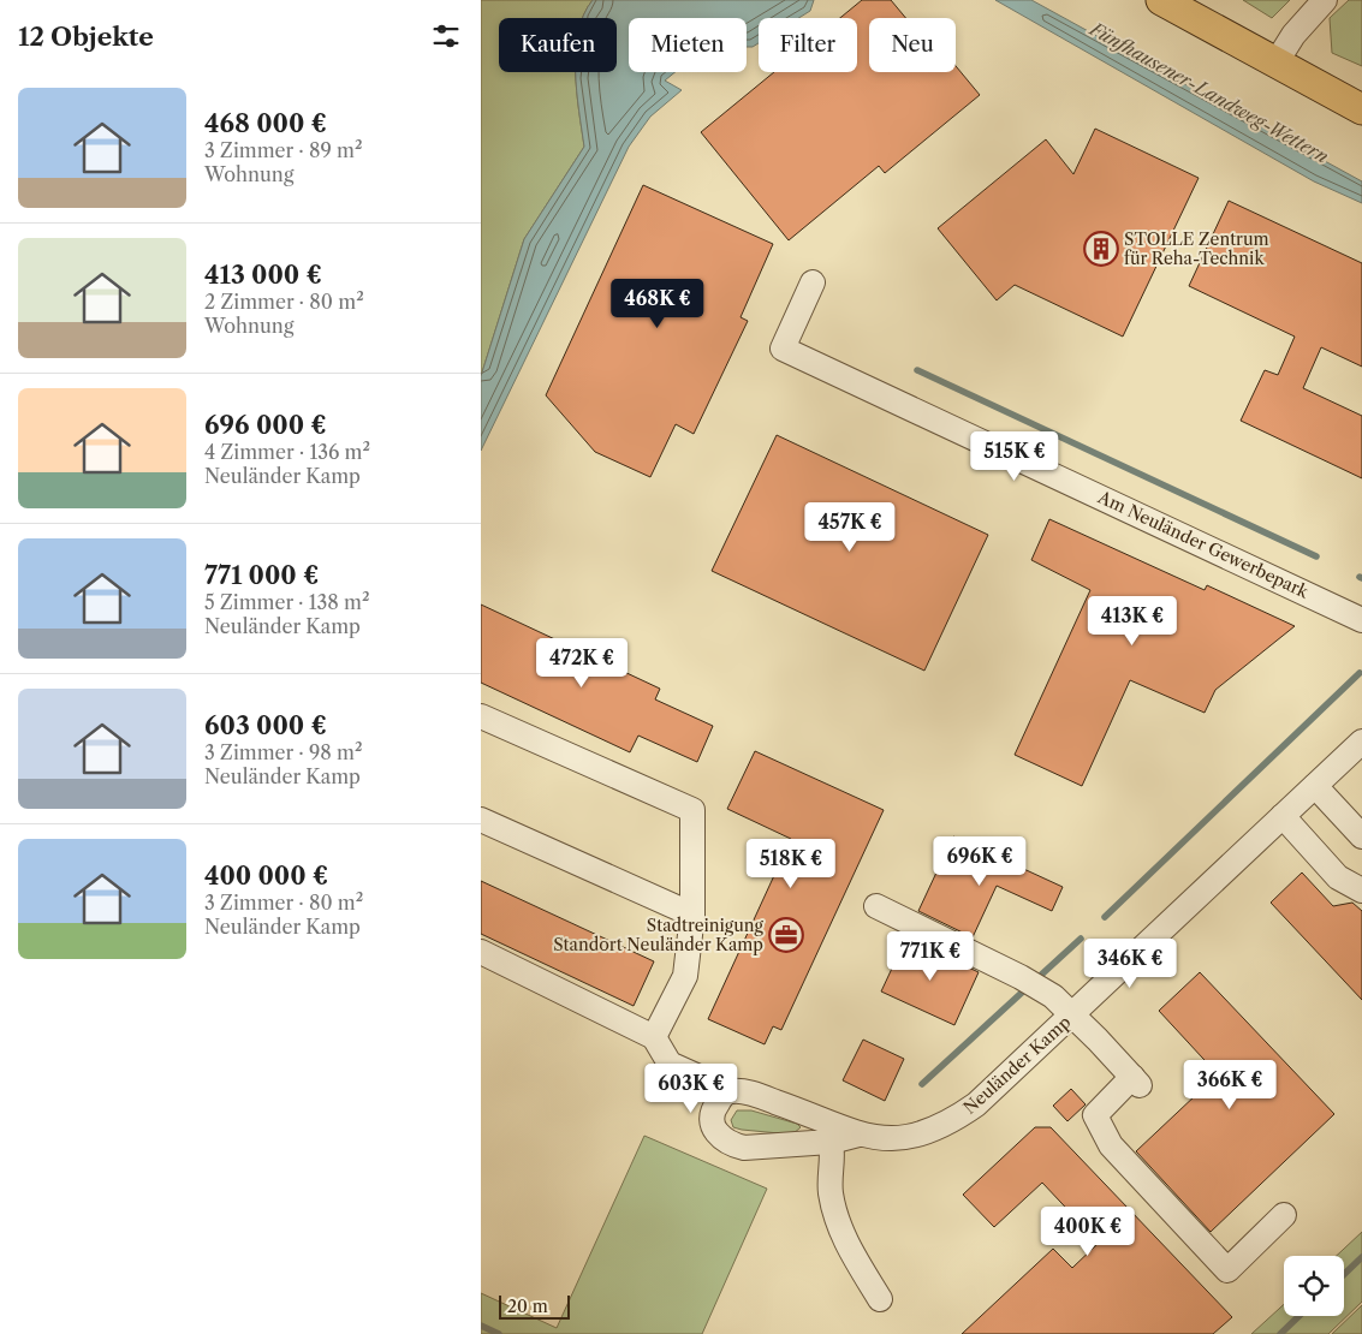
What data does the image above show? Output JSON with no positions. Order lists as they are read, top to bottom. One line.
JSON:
{"streets":{"street":["Am Neuländer Gewerbepark","Neuländer Kamp"]},"water":["Fünfhausener-Landweg-Wettern"],"places":{"building":["STOLLE Zentrum für Reha-Technik"],"office":["Stadtreinigung Standort Neuländer Kamp"]},"scale_bar":"20 m","page":{"heading":"12 Objekte","chip":["Kaufen","Mieten","Filter","Neu"],"list":[{"name":"468 000 €","note":"3 Zimmer · 89 m² · Wohnung"},{"name":"413 000 €","note":"2 Zimmer · 80 m² · Wohnung"},{"name":"696 000 €","note":"4 Zimmer · 136 m² · Neuländer Kamp"},{"name":"771 000 €","note":"5 Zimmer · 138 m² · Neuländer Kamp"},{"name":"603 000 €","note":"3 Zimmer · 98 m² · Neuländer Kamp"},{"name":"400 000 €","note":"3 Zimmer · 80 m² · Neuländer Kamp"}],"price":["468K €","515K €","457K €","413K €","472K €","696K €","518K €","771K €","346K €","366K €","603K €","400K €"],"scale":"20 m"}}
